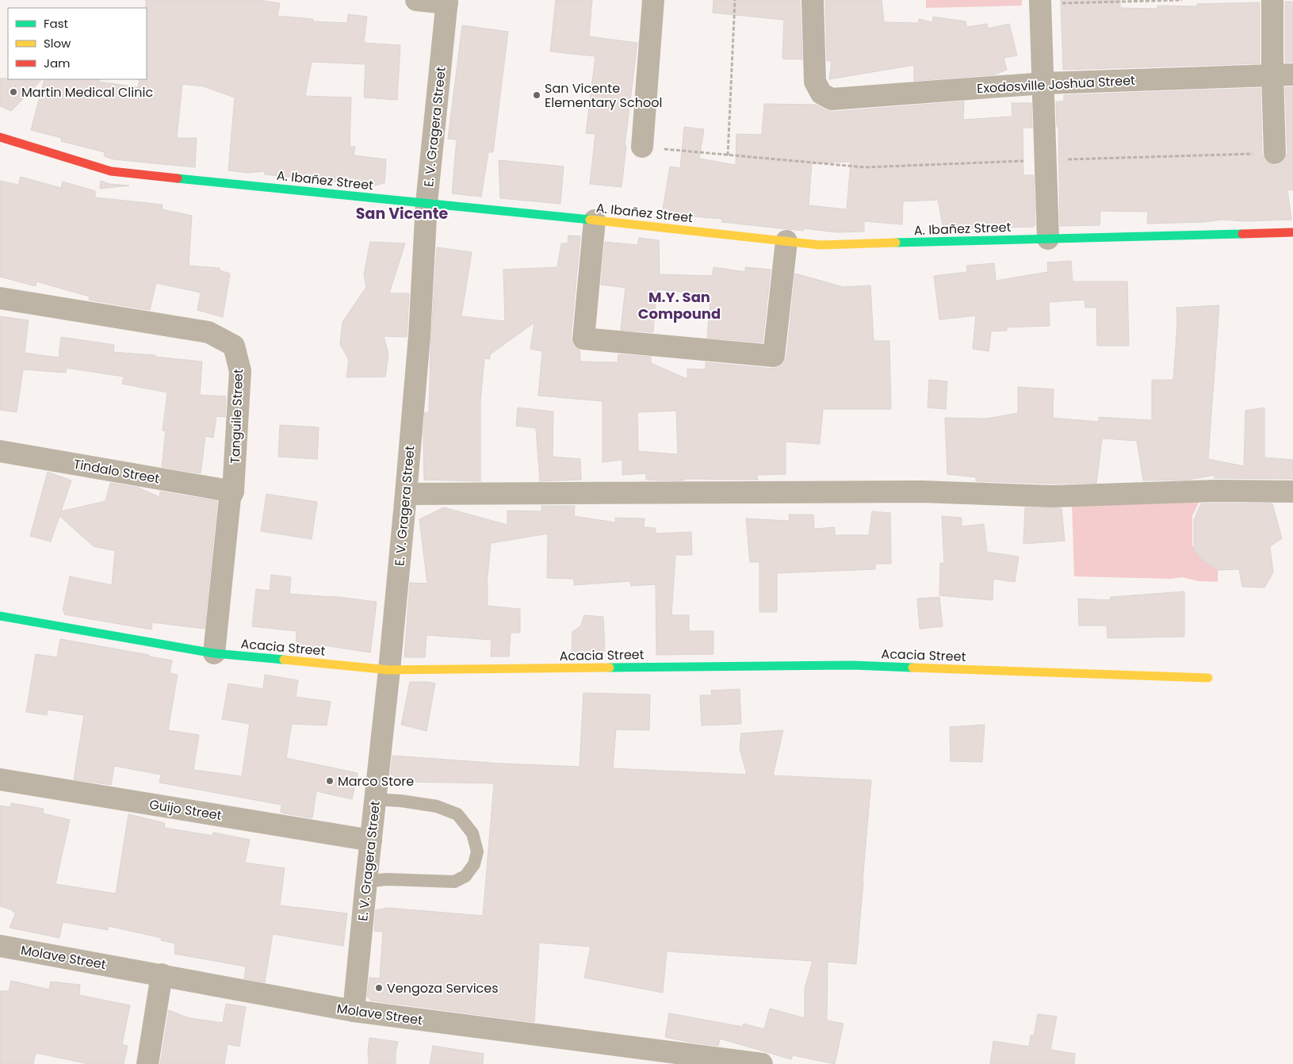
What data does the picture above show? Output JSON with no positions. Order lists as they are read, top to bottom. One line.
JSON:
{"streets":{"street":["Exodosville Joshua Street","E. V. Gragera Street","A. Ibañez Street","Tanguile Street","Tindalo Street","Acacia Street","Guijo Street","Molave Street"]},"crossings":[["E. V. Gragera Street","A. Ibañez Street"],["E. V. Gragera Street","Acacia Street"],["E. V. Gragera Street","Guijo Street"],["E. V. Gragera Street","Molave Street"],["Tanguile Street","Tindalo Street"],["Tanguile Street","Acacia Street"]],"districts":["San Vicente","M.Y. San Compound"],"places":["Martin Medical Clinic","San Vicente Elementary School","Marco Store","Vengoza Services"],"legend":["Fast","Slow","Jam"]}
